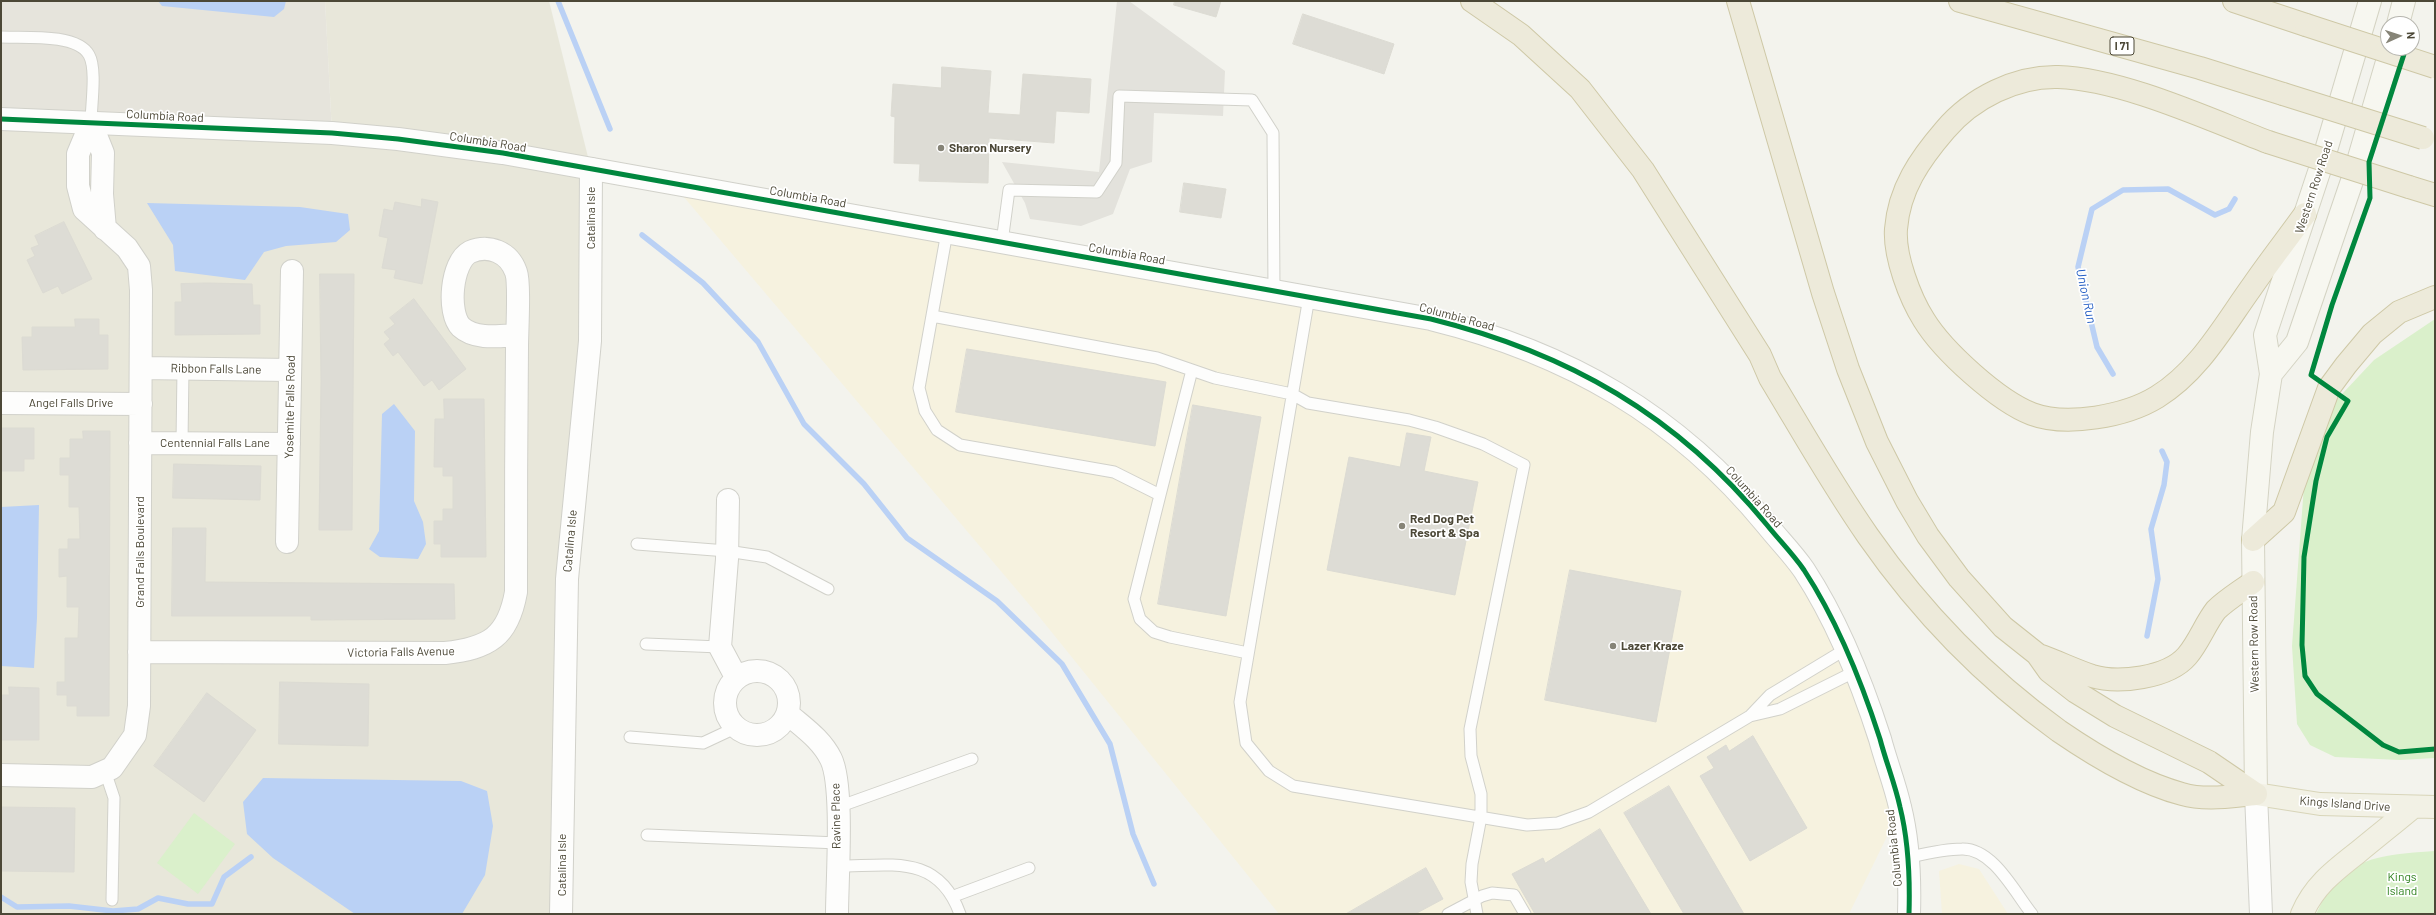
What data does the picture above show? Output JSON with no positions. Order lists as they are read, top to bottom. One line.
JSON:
{"streets":{"highway":["I 71"],"main road":["Western Row Road","Kings Island Drive"],"street":["Columbia Road","Catalina Isle","Ribbon Falls Lane","Angel Falls Drive","Yosemite Falls Road","Centennial Falls Lane","Grand Falls Boulevard","Victoria Falls Avenue","Ravine Place"]},"crossings":[["Columbia Road","Catalina Isle"],["Columbia Road","Grand Falls Boulevard"],["Western Row Road","Kings Island Drive"],["Ribbon Falls Lane","Yosemite Falls Road"],["Ribbon Falls Lane","Grand Falls Boulevard"],["Angel Falls Drive","Grand Falls Boulevard"],["Yosemite Falls Road","Centennial Falls Lane"],["Centennial Falls Lane","Grand Falls Boulevard"],["Grand Falls Boulevard","Victoria Falls Avenue"]],"water":["Union Run"],"parks":["Kings Island"],"places":["Sharon Nursery","Red Dog Pet Resort & Spa","Lazer Kraze"],"north":"right"}
